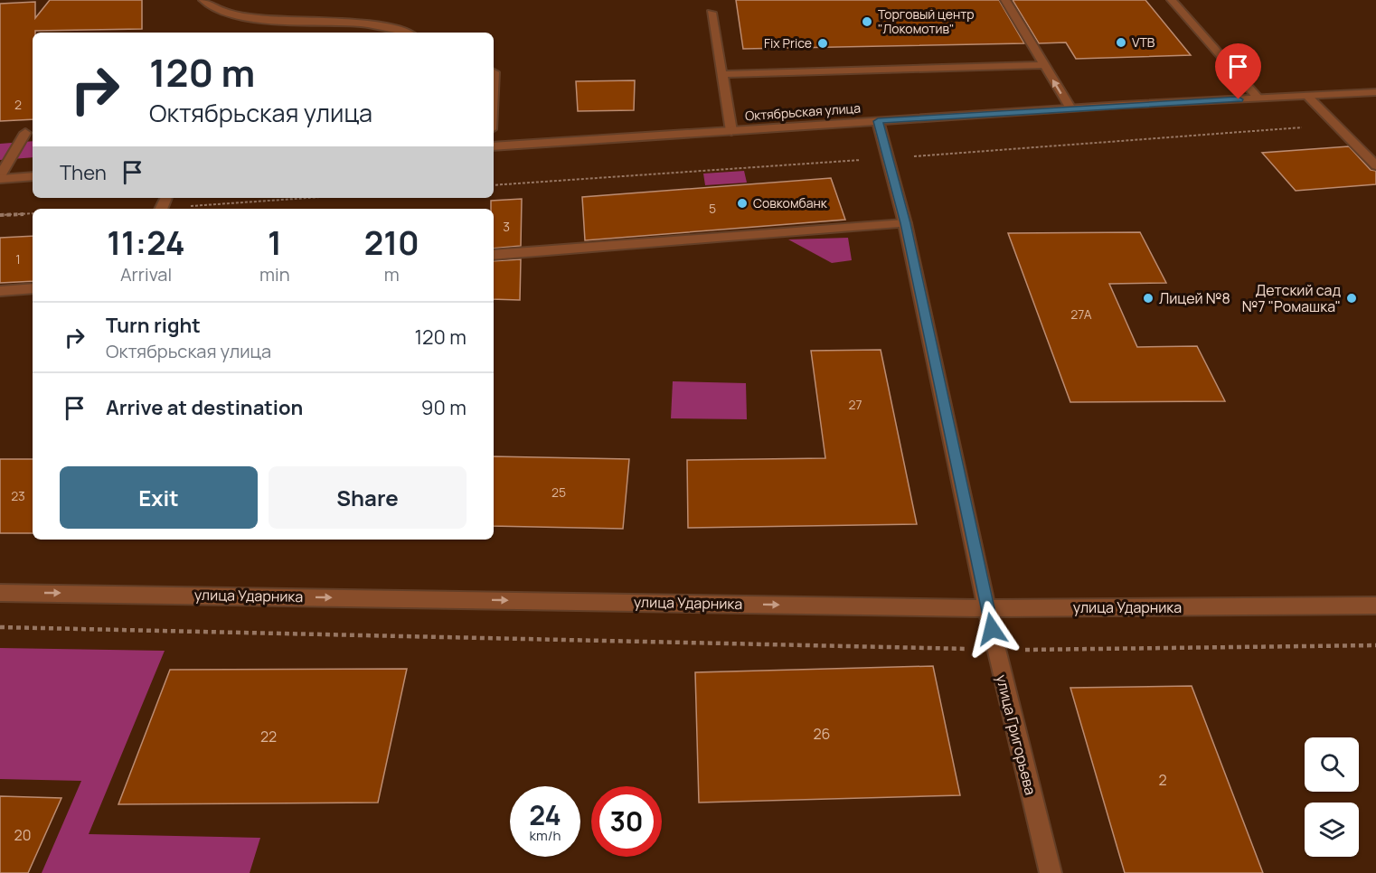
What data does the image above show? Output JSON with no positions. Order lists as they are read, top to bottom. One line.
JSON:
{"streets":{"street":["Октябрьская улица","улица Ударника","улица Григорьева"]},"crossings":[["Октябрьская улица","улица Григорьева"],["улица Ударника","улица Григорьева"]],"one_way":["улица Ударника"],"places":["Торговый центр \"Локомотив\"","VTB","Fix Price","Совкомбанк","Лицей №8","Детский сад №7 \"Ромашка\""],"house_numbers":["2","5","3","1","27А","27","25","23","26","22","2","20"],"page":{"turn":["120 m","Октябрьская улица"],"then":"Then","eta":["11:24","Arrival","1","min","210","m"],"list":[{"name":"Turn right","note":"Октябрьская улица","value":"120 m"},{"name":"Arrive at destination","value":"90 m"}],"buttons":["Exit","Share"],"speed":"24 km/h","limit":"30"}}
